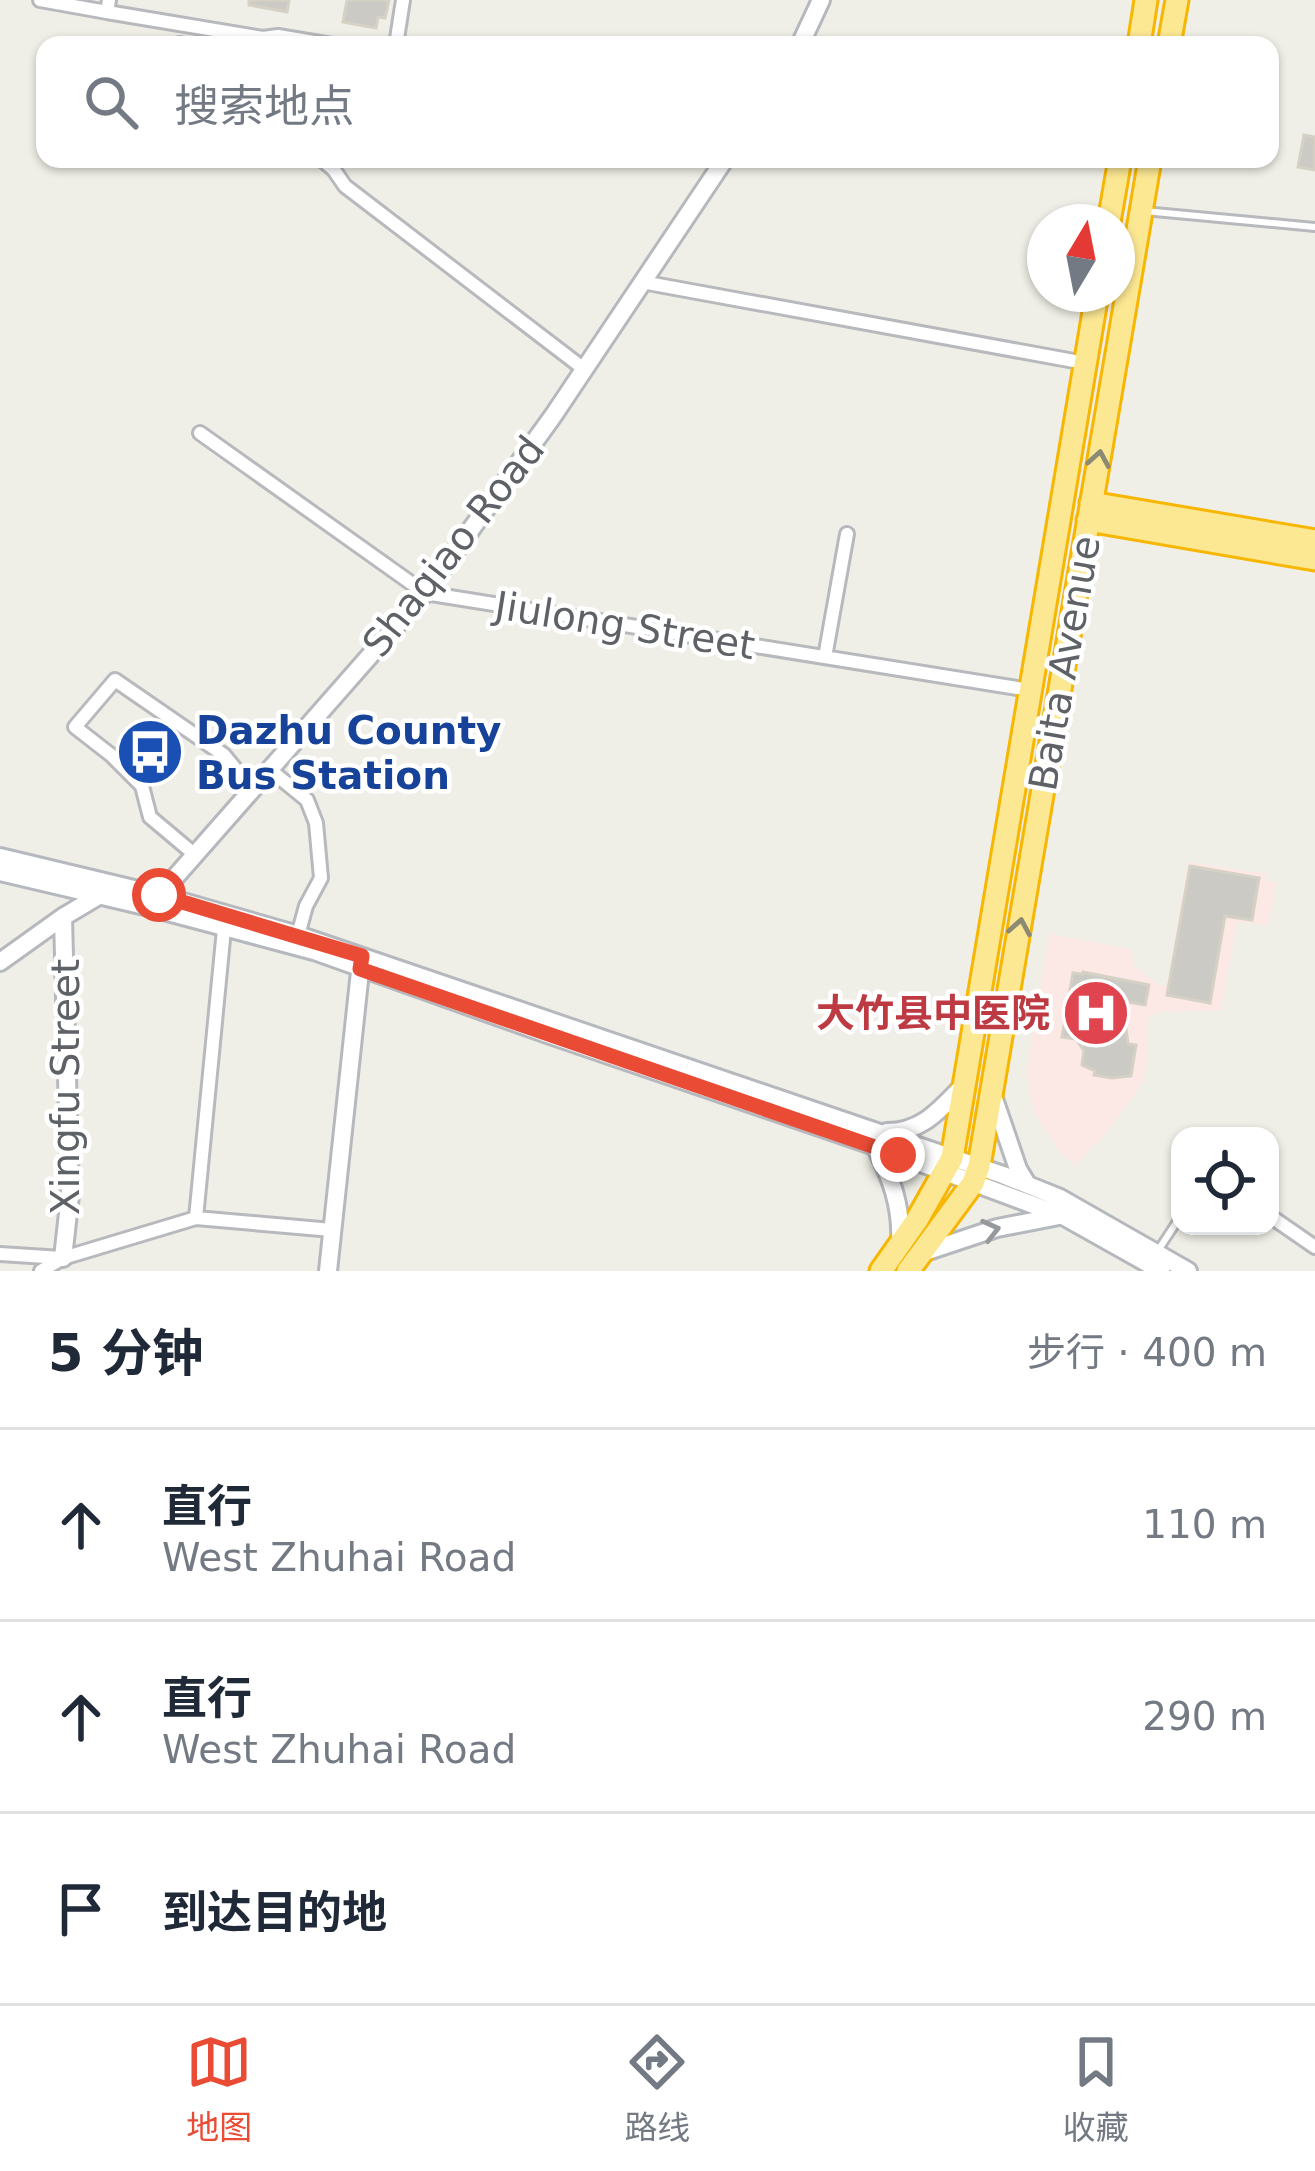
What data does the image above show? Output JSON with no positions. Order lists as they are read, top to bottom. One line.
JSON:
{"streets":{"highway":["Baita Avenue"],"street":["Shaqiao Road","Jiulong Street","Xingfu Street"]},"crossings":[["Shaqiao Road","Jiulong Street"],["Jiulong Street","Baita Avenue"]],"places":{"bus stop":["Dazhu County Bus Station"],"hospital":["大竹县中医院"]},"north":"top","page":{"search":"搜索地点","heading":["5 分钟","步行 · 400 m"],"list":[["直行","West Zhuhai Road","110 m"],["直行","West Zhuhai Road","290 m"],"到达目的地"],"nav":["地图","路线","收藏"]}}
